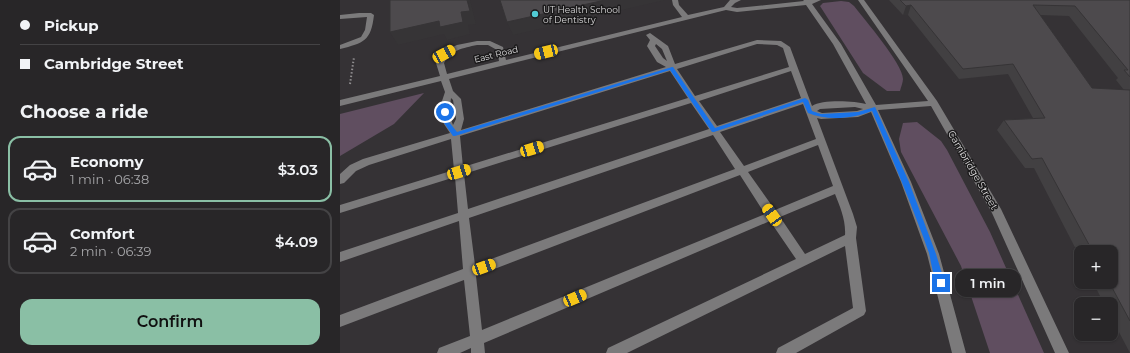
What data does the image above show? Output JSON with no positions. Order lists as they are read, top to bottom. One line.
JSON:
{"streets":{"street":["East Road","Cambridge Street"]},"places":["UT Health School of Dentistry"],"page":{"banner":["Pickup","Cambridge Street"],"heading":"Choose a ride","list":[{"name":"Economy","note":"1 min · 06:38","value":"$3.03"},{"name":"Comfort","note":"2 min · 06:39","value":"$4.09"}],"map_buttons":["+","−"],"bubble":"1 min","buttons":"Confirm"}}
